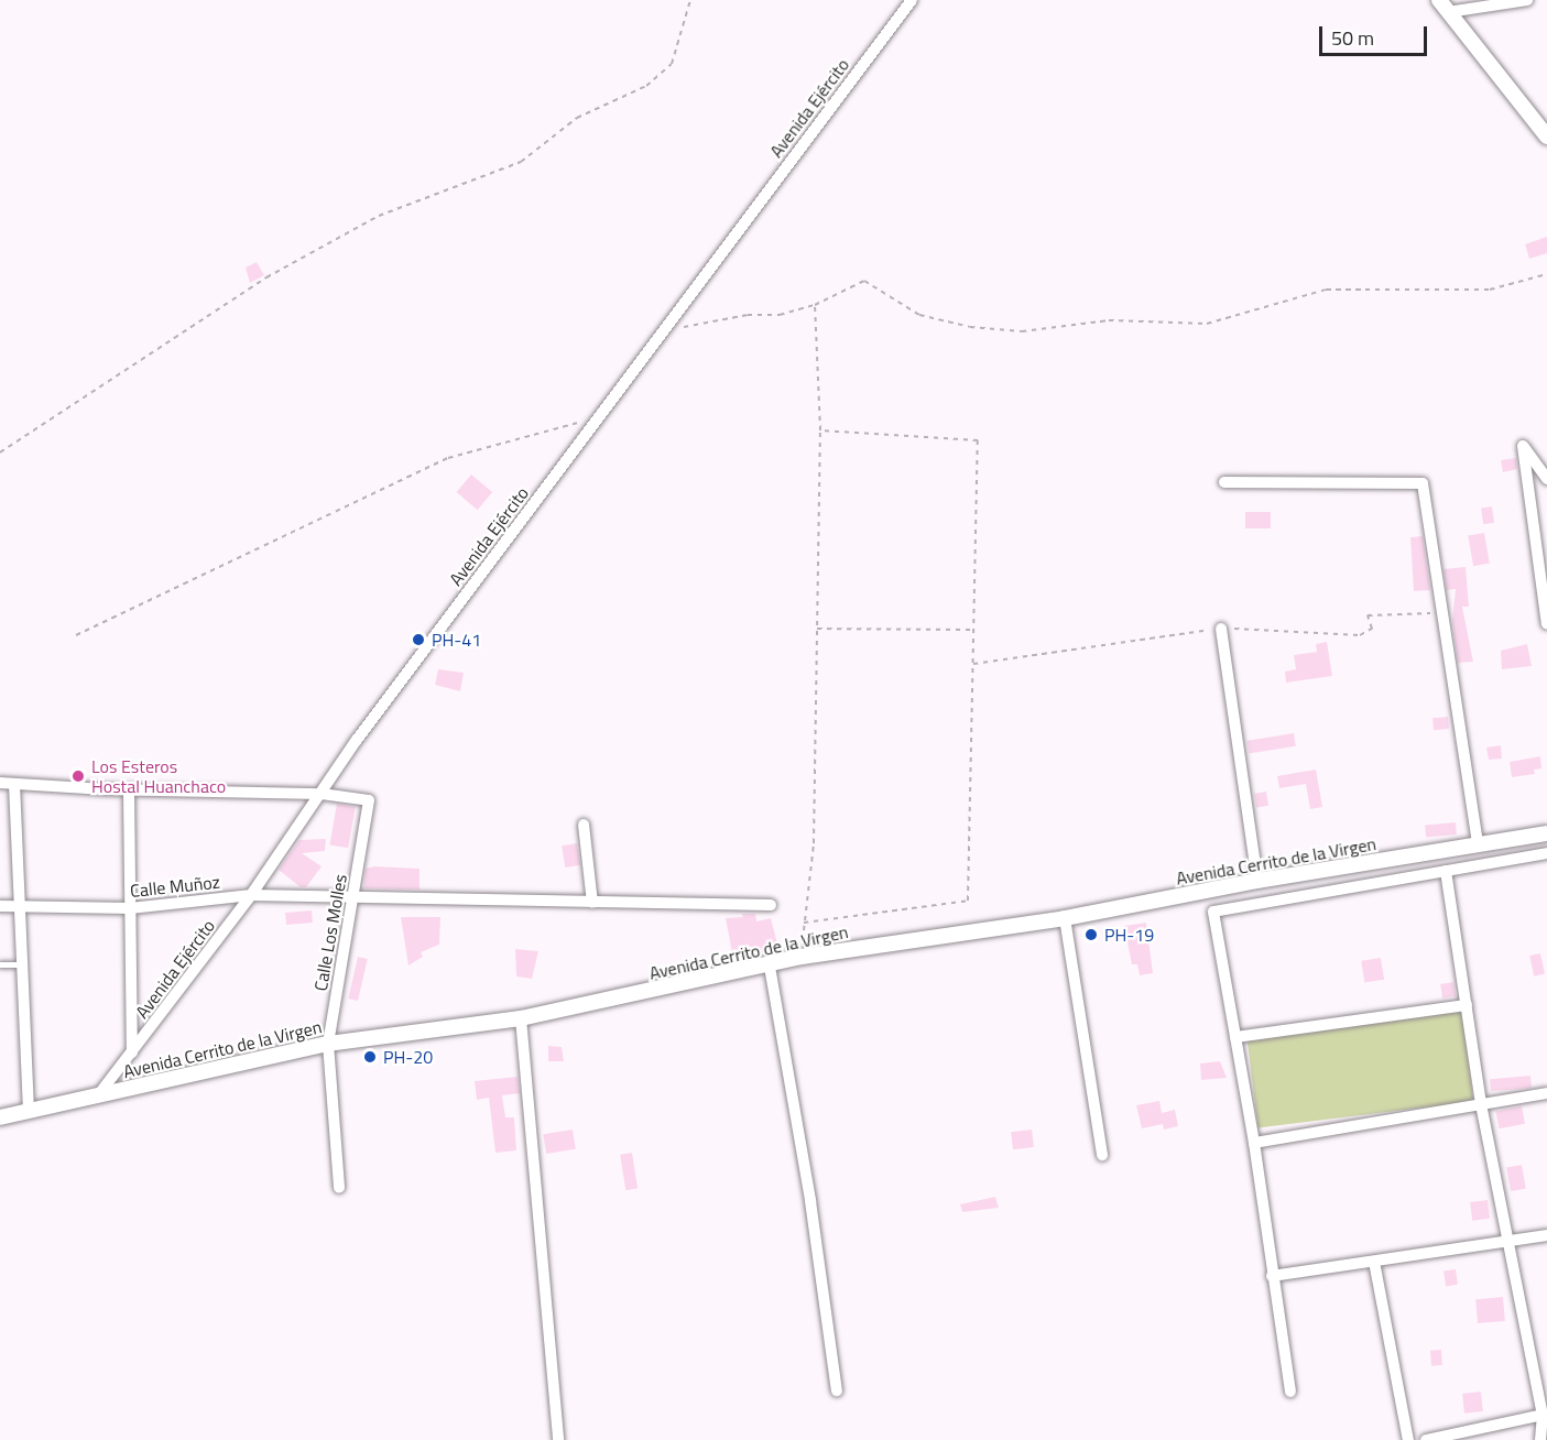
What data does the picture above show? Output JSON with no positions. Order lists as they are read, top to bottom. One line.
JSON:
{"streets":{"street":["Avenida Ejército","Avenida Cerrito de la Virgen","Calle Muñoz","Calle Los Molles"]},"crossings":[["Avenida Ejército","Avenida Cerrito de la Virgen"],["Avenida Ejército","Calle Muñoz"],["Avenida Ejército","Calle Los Molles"],["Avenida Cerrito de la Virgen","Calle Los Molles"],["Calle Muñoz","Calle Los Molles"]],"places":["PH-41","Los Esteros Hostal Huanchaco","PH-19","PH-20"],"scale_bar":"50 m"}
